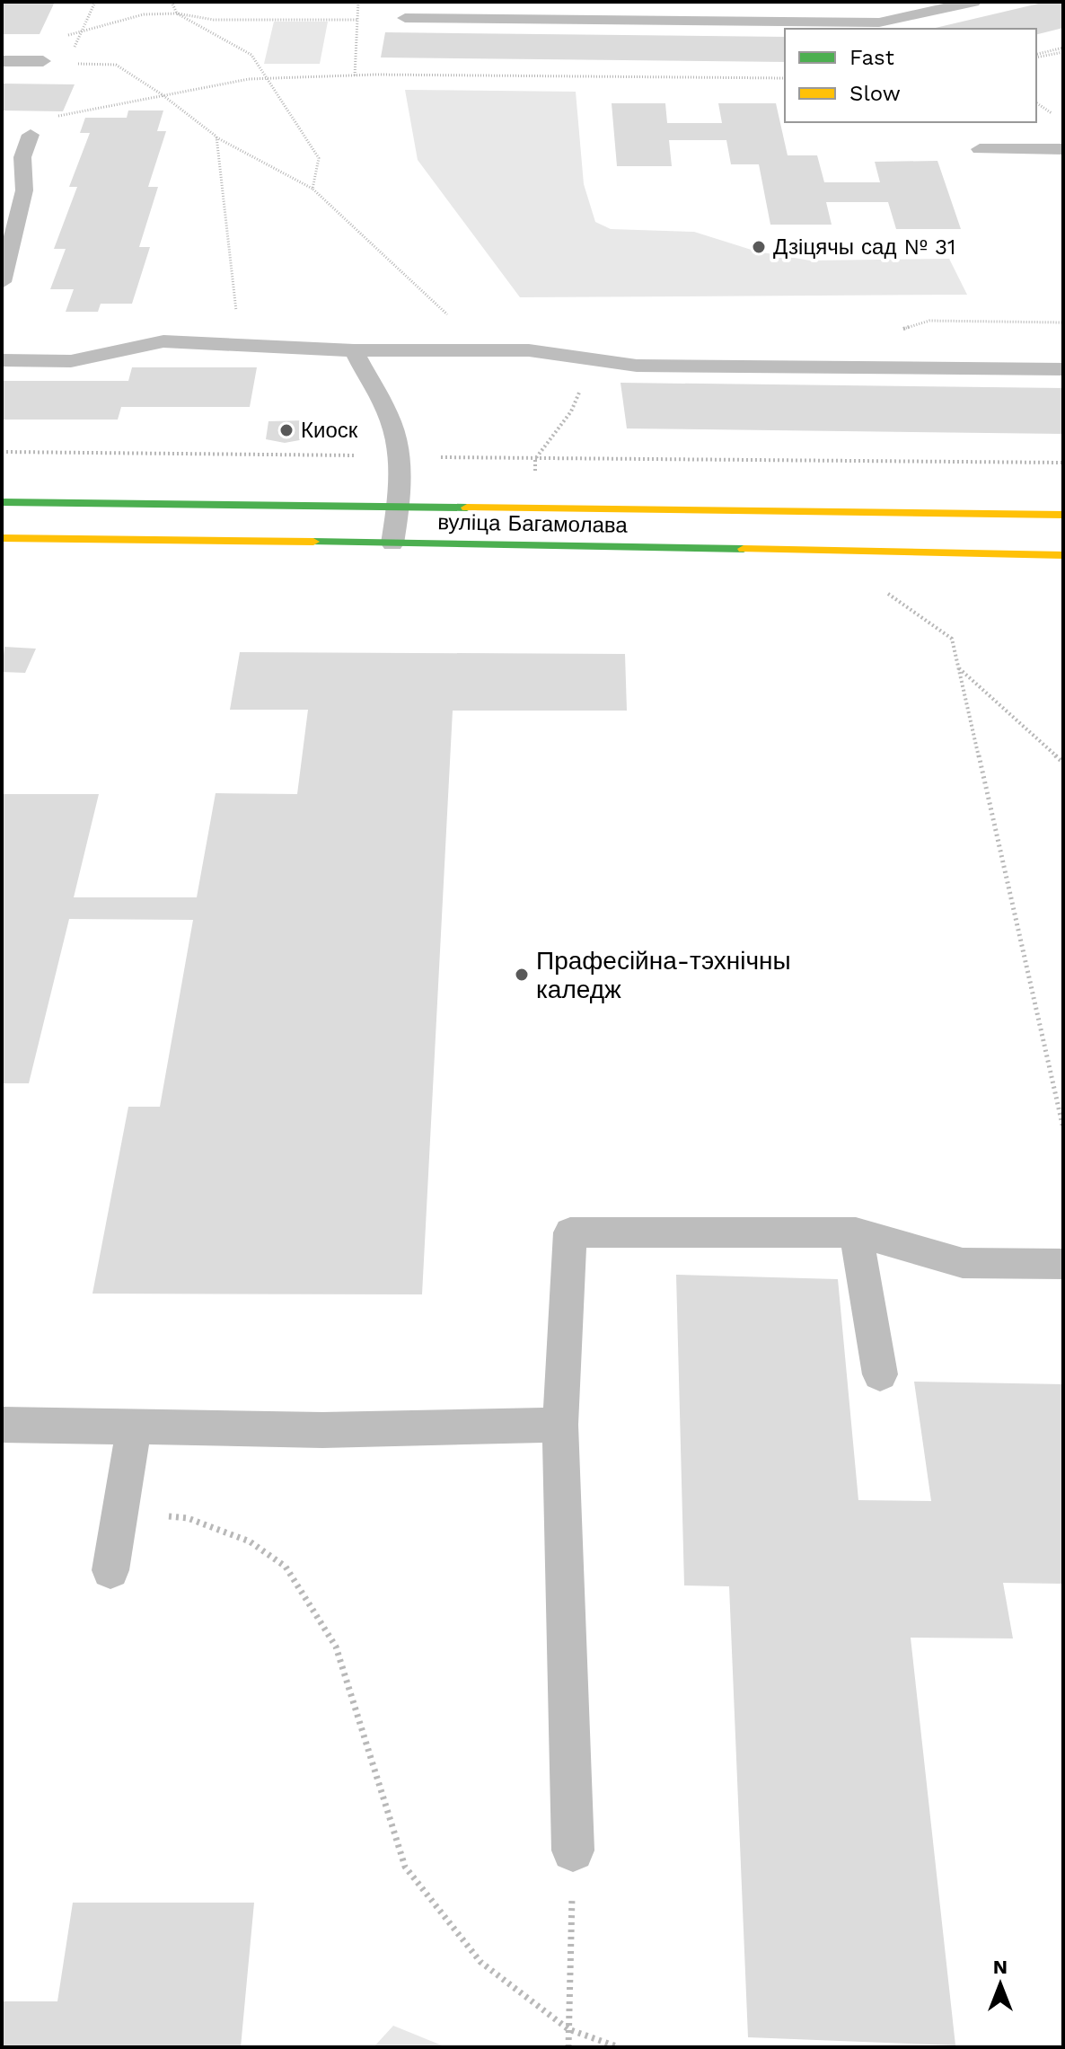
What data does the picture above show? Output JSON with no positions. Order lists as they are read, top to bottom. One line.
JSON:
{"streets":{"main road":["вуліца Багамолава"]},"places":["Дзіцячы сад № 31","Киоск","Прафесійна-тэхнічны каледж"],"legend":["Fast","Slow"],"north":"top"}
